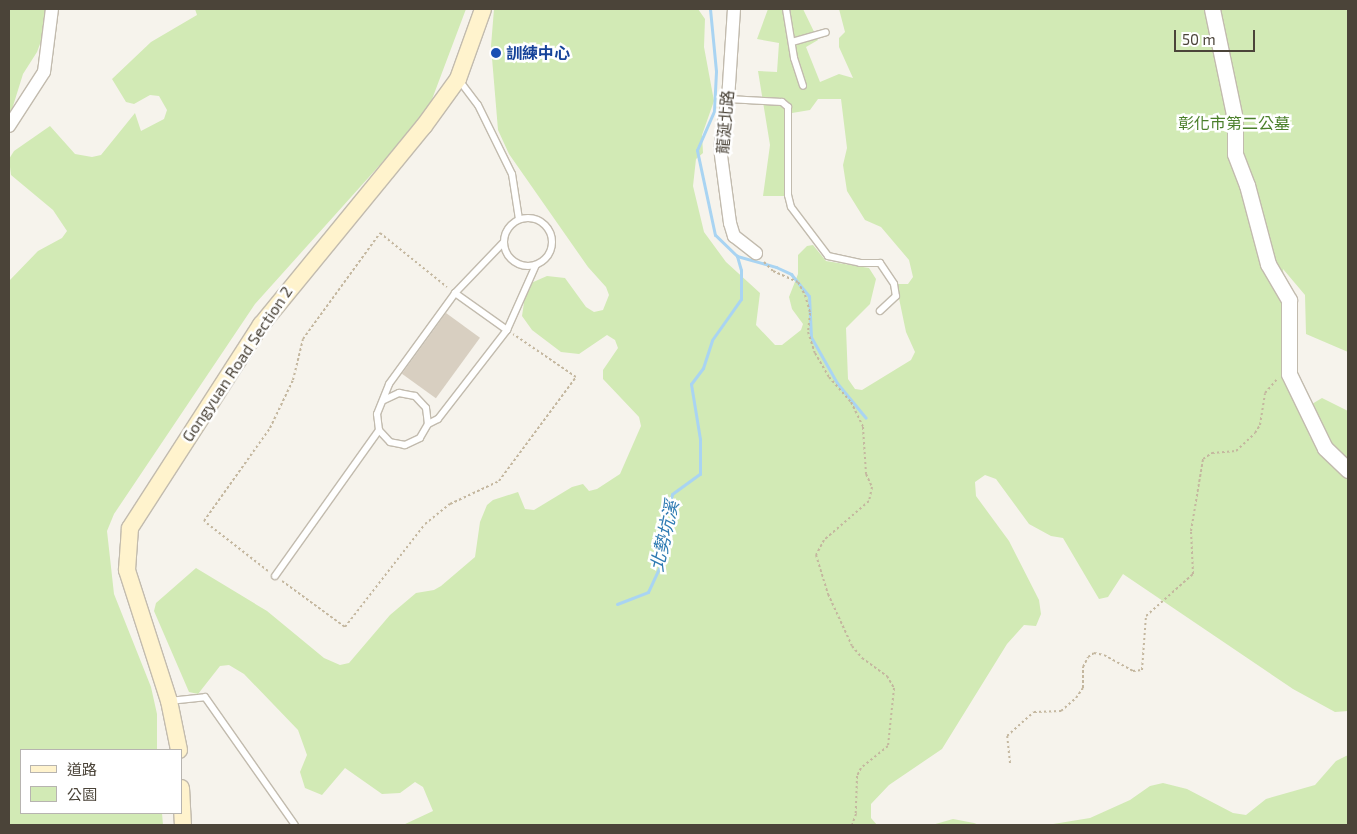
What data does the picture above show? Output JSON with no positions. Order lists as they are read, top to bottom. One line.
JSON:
{"streets":{"main road":["Gongyuan Road Section 2"],"street":["龍涎北路"]},"water":["北勢坑溪"],"parks":["彰化市第二公墓"],"places":["訓練中心"],"legend":["道路","公園"],"scale_bar":"50 m"}
